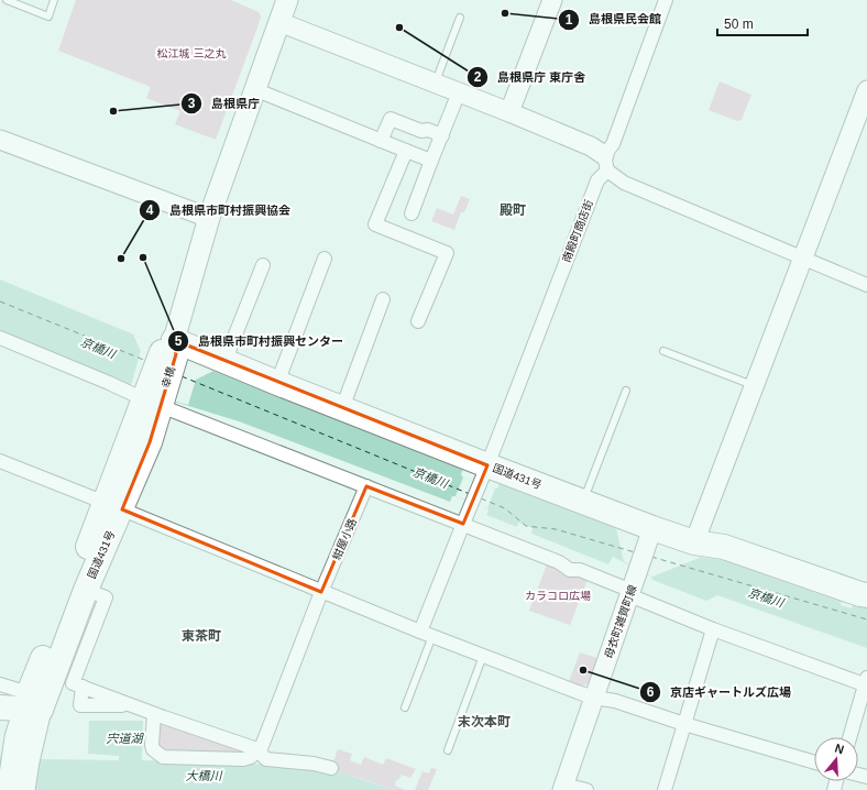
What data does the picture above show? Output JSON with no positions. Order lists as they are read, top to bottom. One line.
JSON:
{"streets":{"highway":["幸橋","国道431号"],"street":["南殿町商店街","紺屋小路","母衣町雑賀町線"]},"crossings":[["南殿町商店街","国道431号"],["幸橋","国道431号"],["国道431号","母衣町雑賀町線"]],"districts":["殿町","東茶町","末次本町"],"water":["京橋川","宍道湖","大橋川"],"parks":["松江城 三之丸","カラコロ広場"],"places":["島根県民会館","島根県庁 東庁舎","島根県庁","島根県市町村振興センター","島根県市町村振興協会","京店ギャートルズ広場"],"scale_bar":"50 m","north":"top"}
